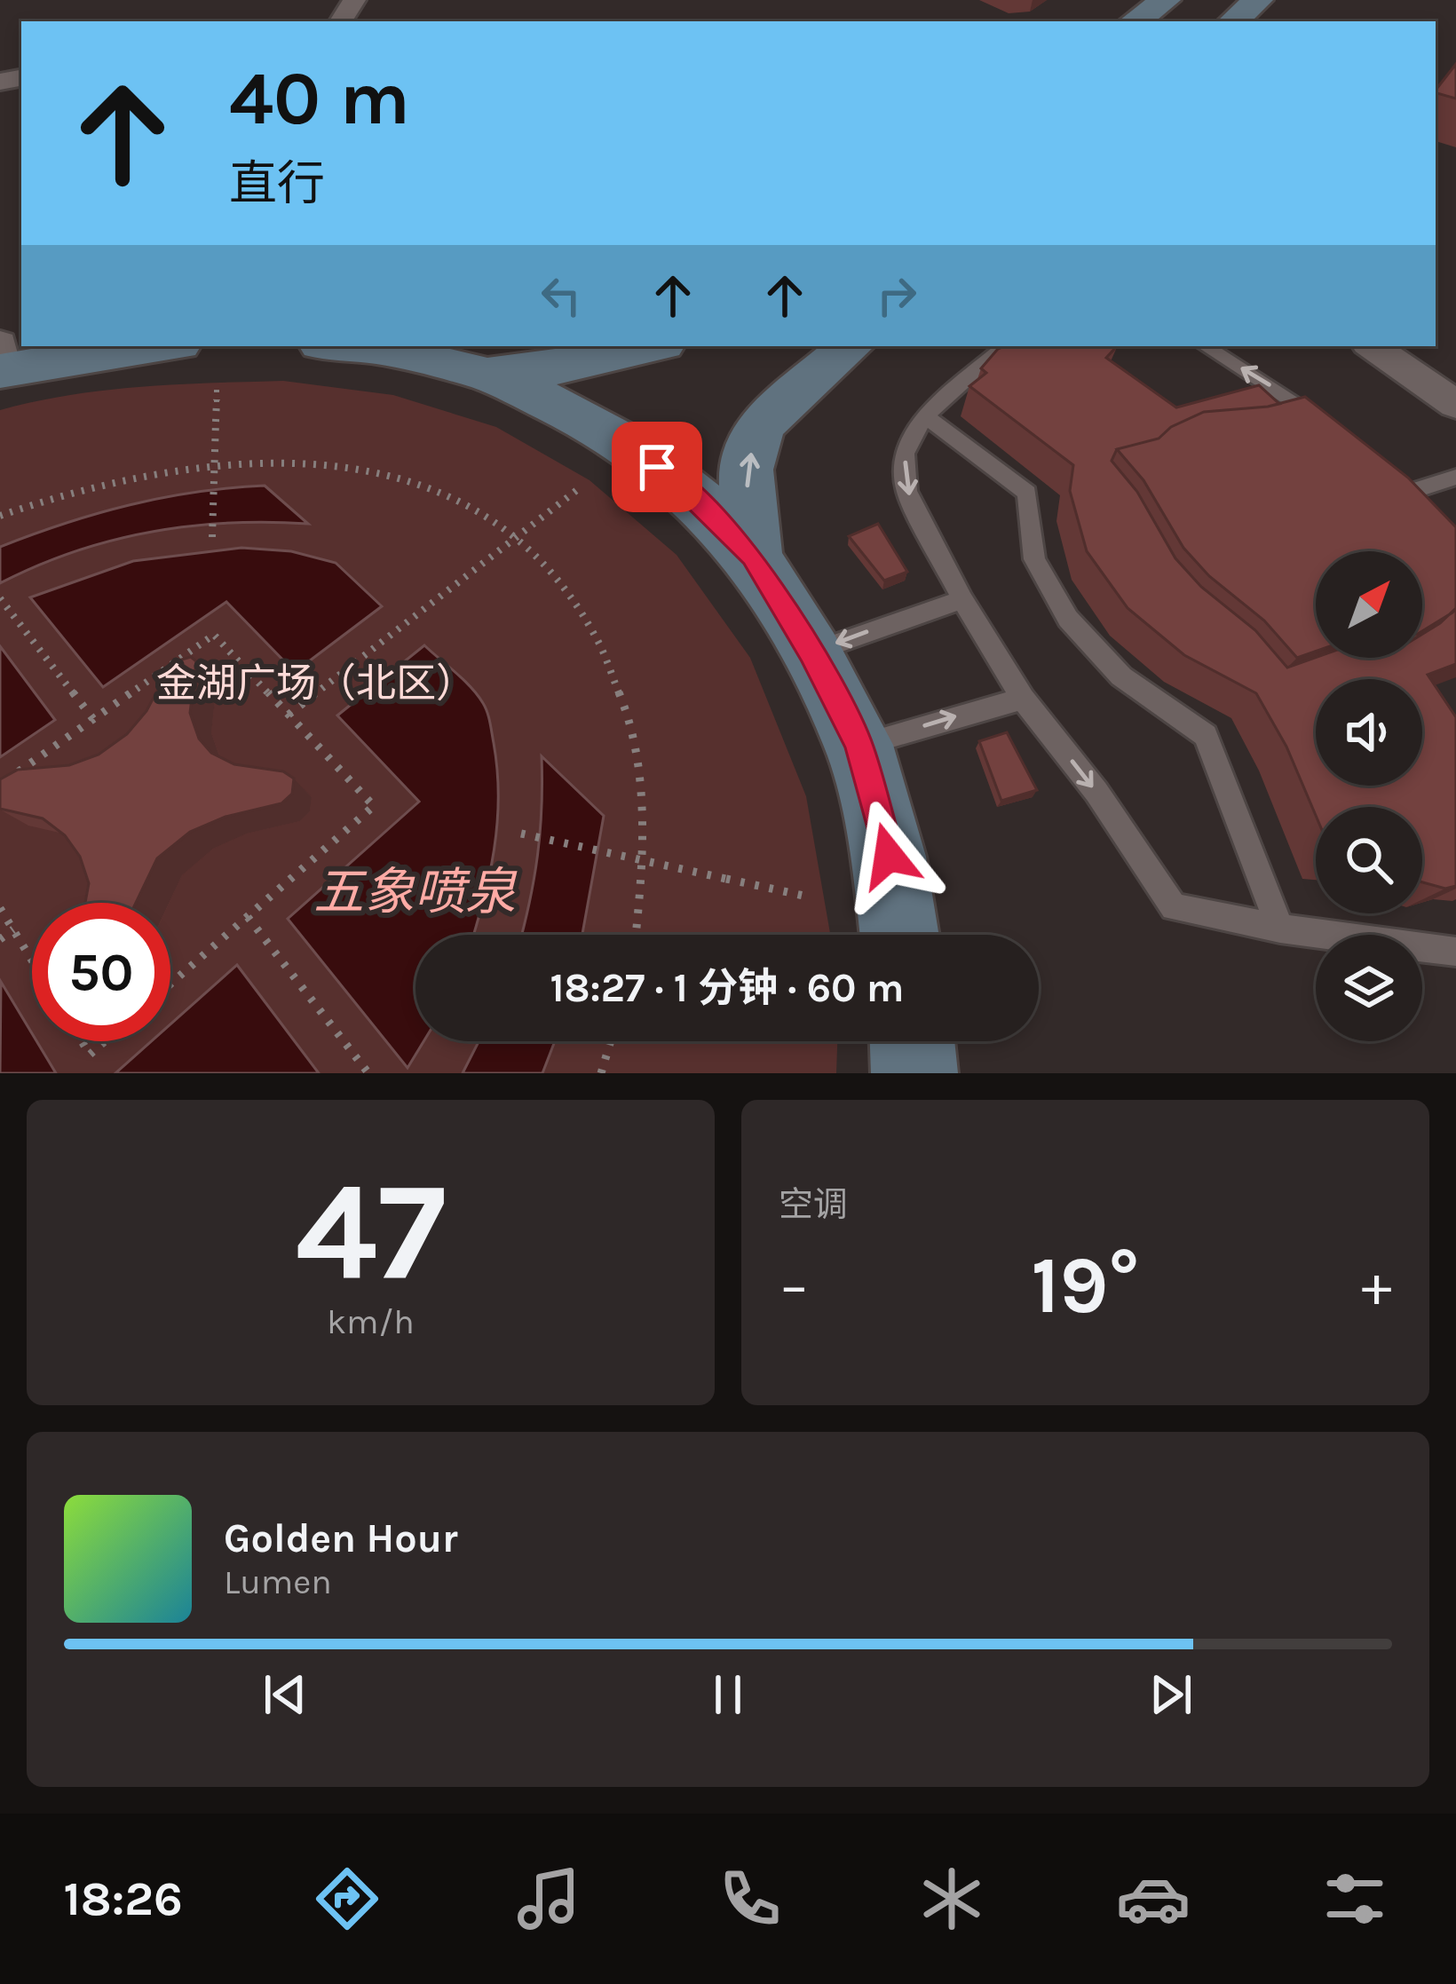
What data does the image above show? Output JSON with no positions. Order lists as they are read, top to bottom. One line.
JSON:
{"water":["五象喷泉"],"parks":["金湖广场（北区）"],"north":"top right","page":{"turn":["40 m","直行"],"limit":"50","trip":"18:27 · 1 分钟 · 60 m","tile":[["47","km/h"],"空调"],"heat":["−","19°","+"],"song":["Golden Hour","Lumen"],"tabs":"18:26"}}
